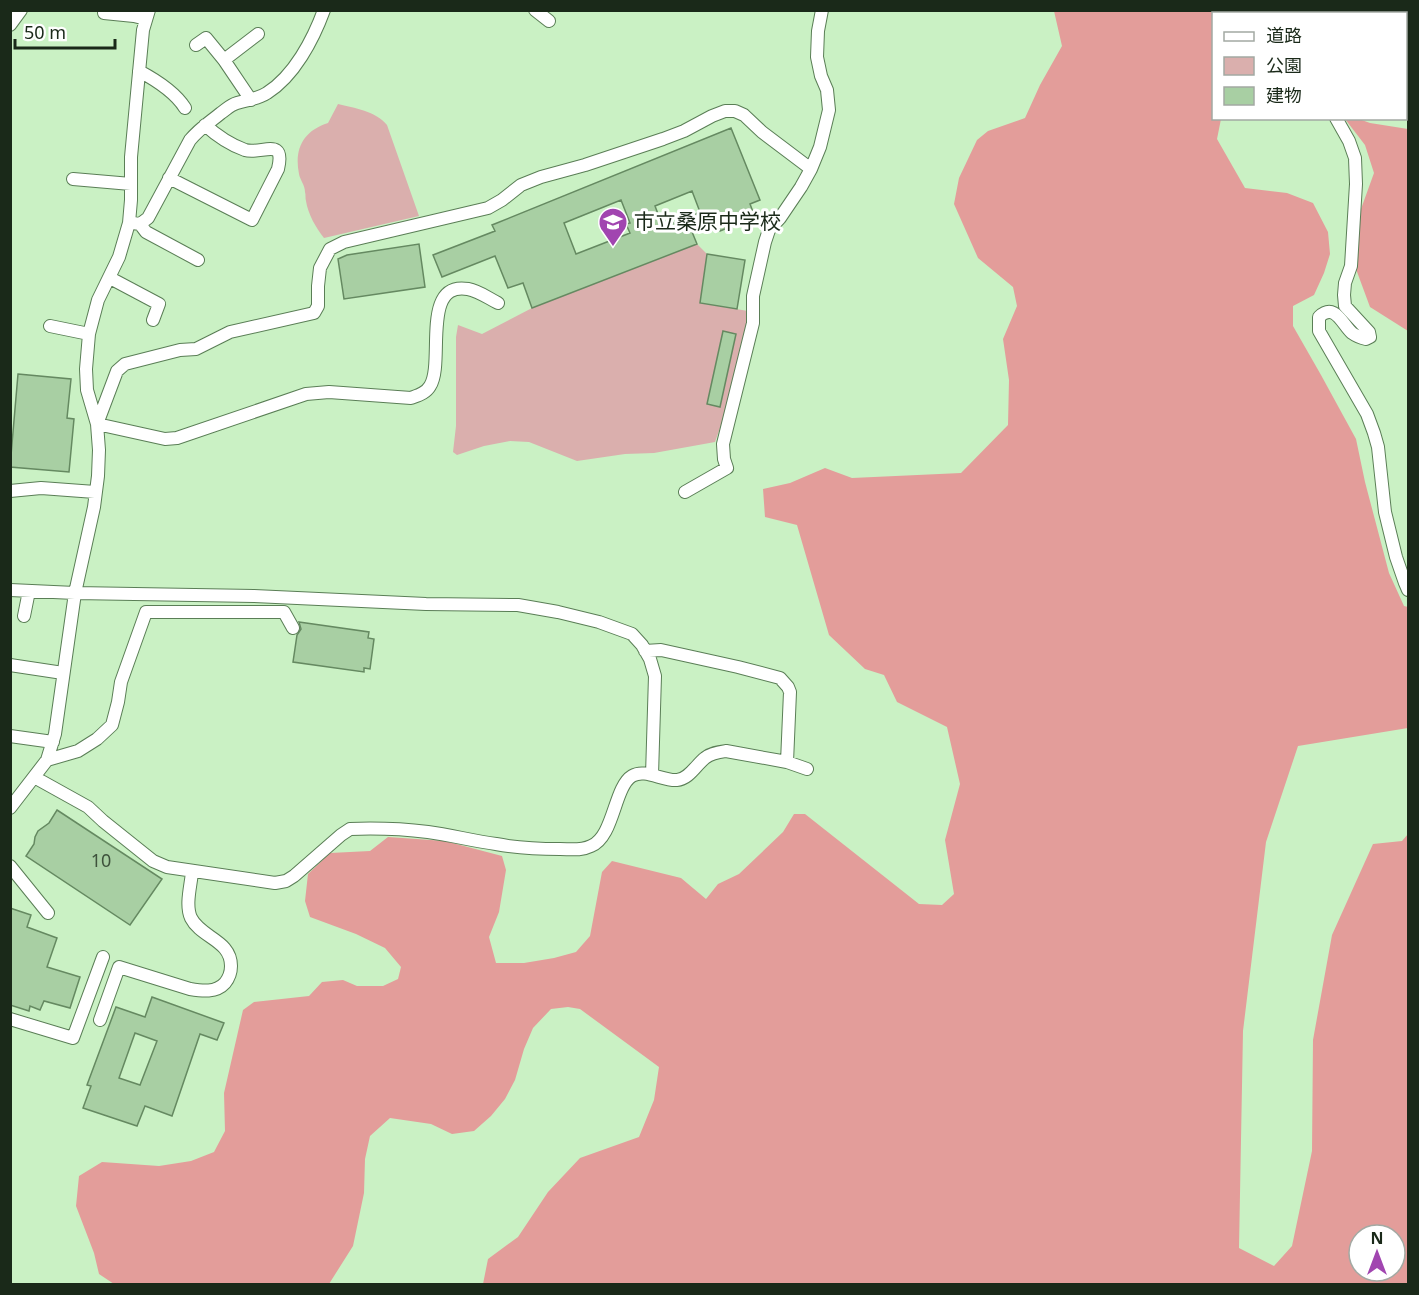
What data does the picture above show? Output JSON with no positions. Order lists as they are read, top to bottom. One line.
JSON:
{"places":{"school or university":["市立桑原中学校"]},"house_numbers":["10"],"legend":["道路","公園","建物"],"scale_bar":"50 m","north":"top"}
